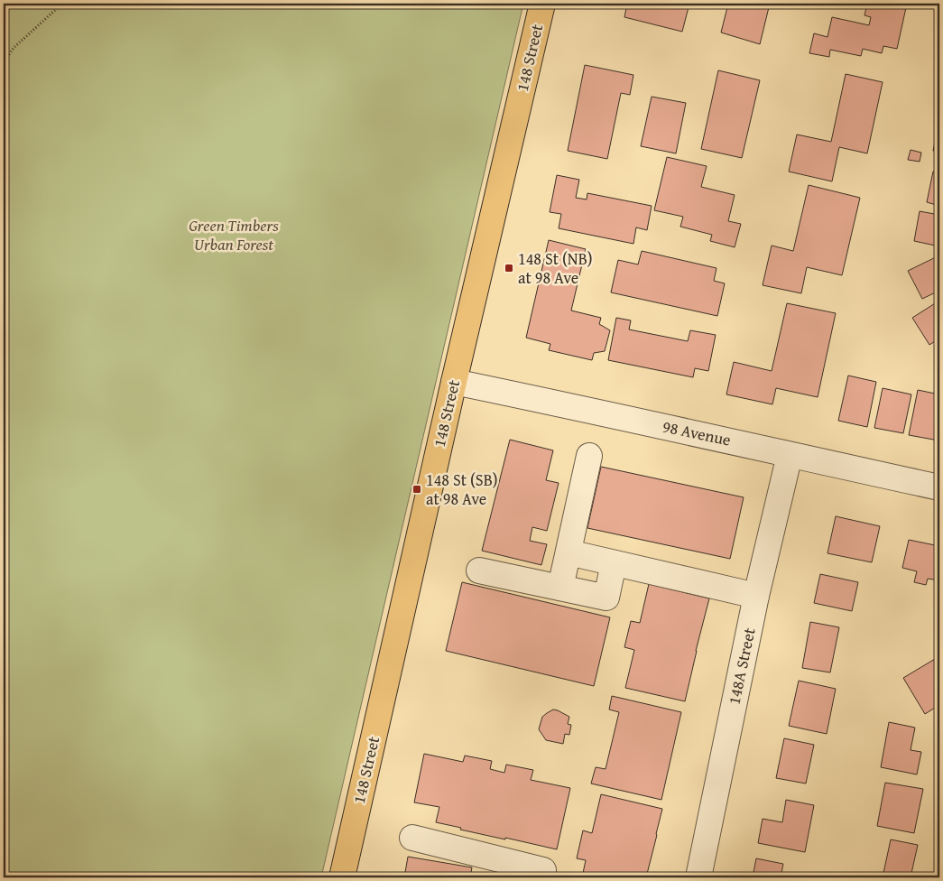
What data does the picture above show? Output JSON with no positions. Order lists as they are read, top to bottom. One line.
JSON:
{"streets":{"main road":["148 Street"],"street":["98 Avenue","148A Street"]},"crossings":[["148 Street","98 Avenue"],["98 Avenue","148A Street"]],"parks":["Green Timbers Urban Forest"],"places":{"transit":["148 St (NB) at 98 Ave","148 St (SB) at 98 Ave"]}}
